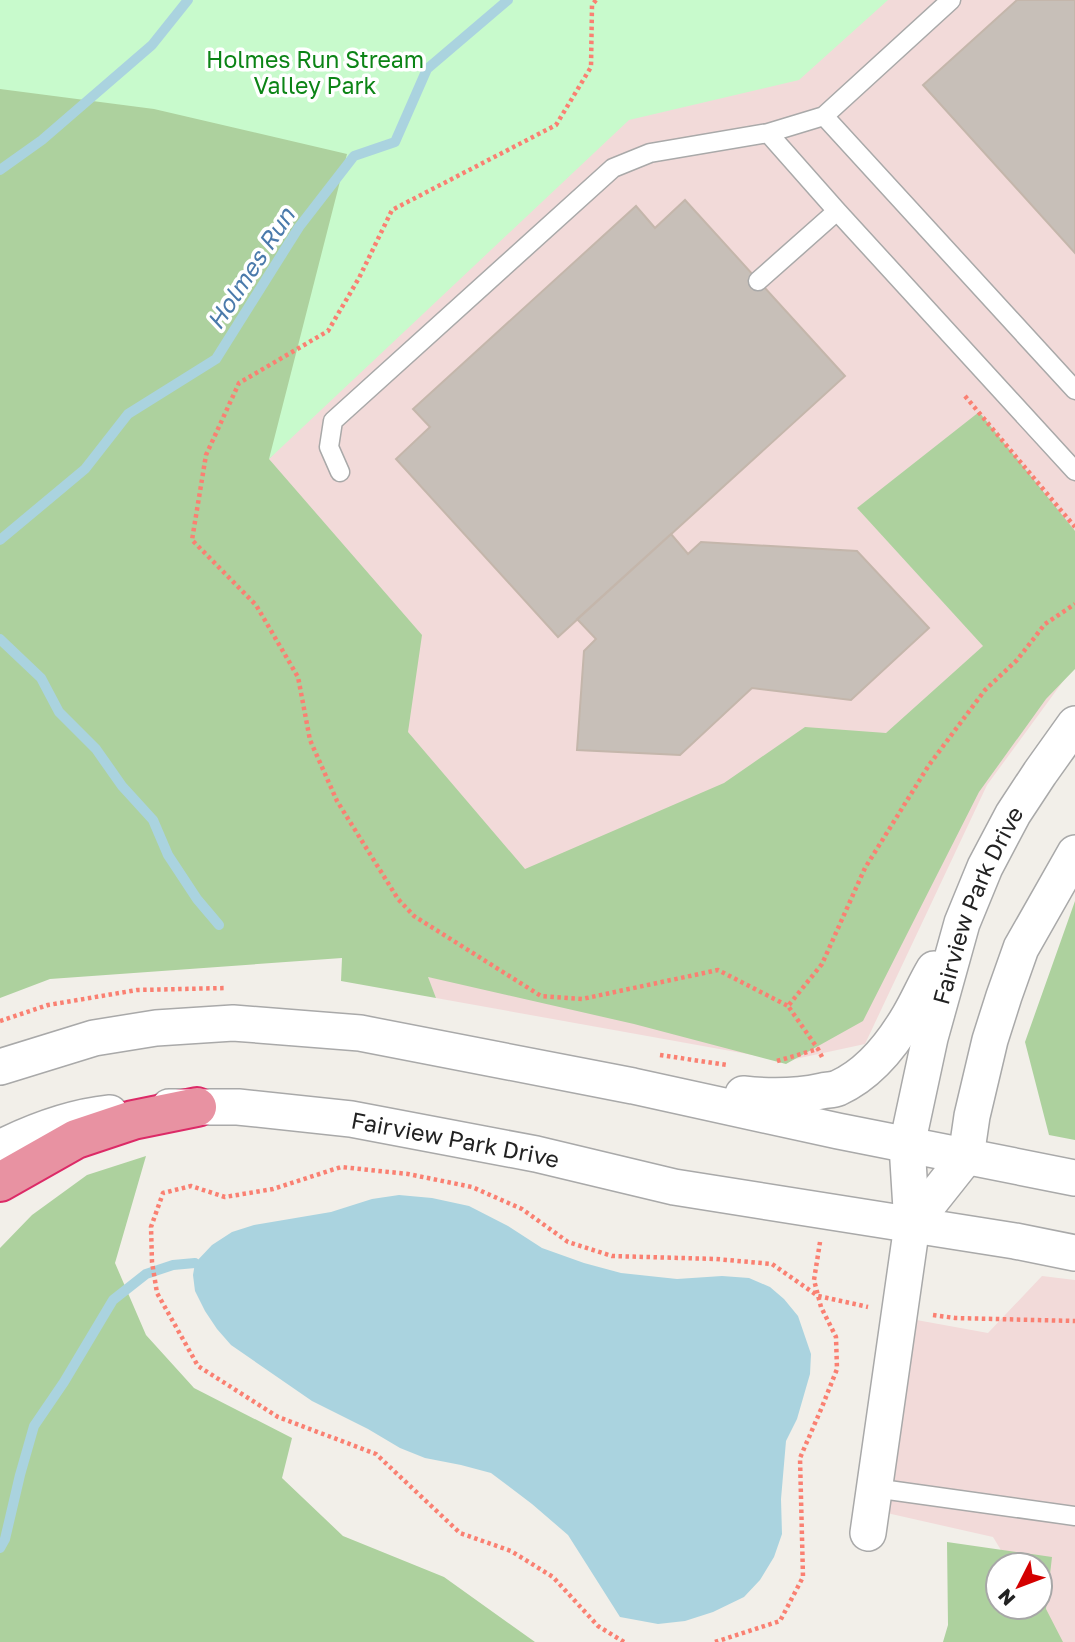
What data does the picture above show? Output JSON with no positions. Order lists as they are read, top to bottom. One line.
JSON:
{"streets":{"street":["Fairview Park Drive"]},"water":["Holmes Run"],"parks":["Holmes Run Stream Valley Park"],"north":"bottom left"}
